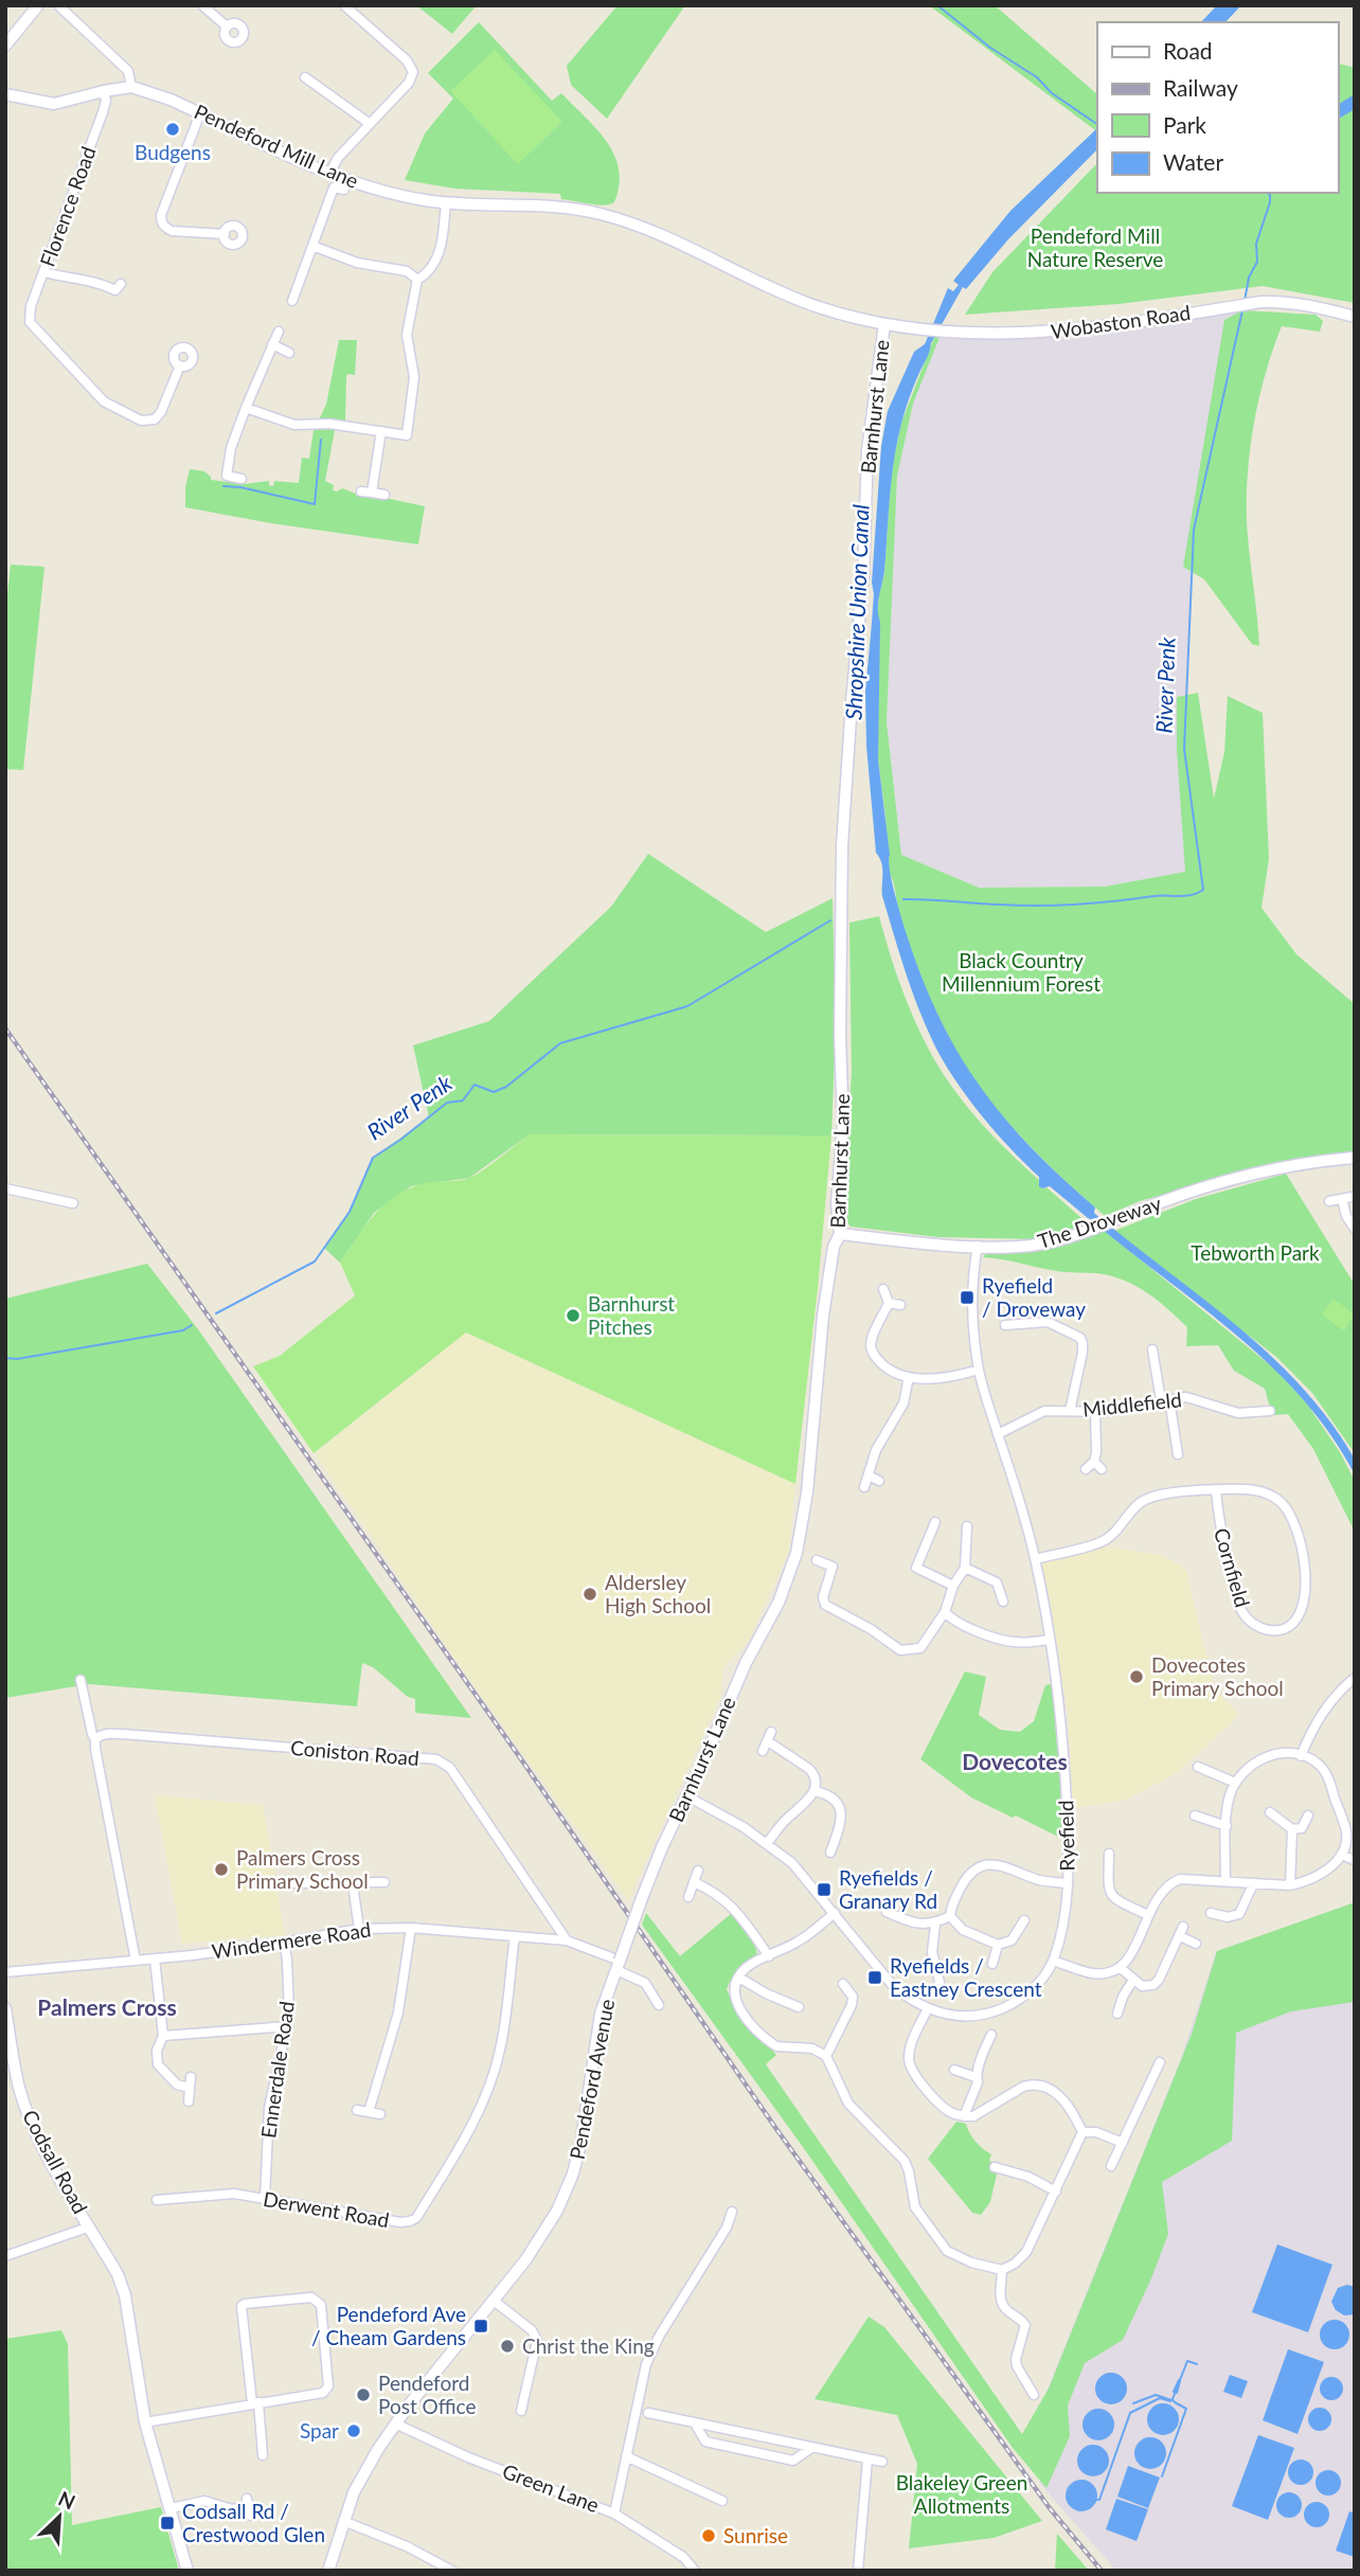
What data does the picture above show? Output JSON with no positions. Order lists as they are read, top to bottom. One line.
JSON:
{"streets":{"street":["Pendeford Mill Lane","Florence Road","Wobaston Road","Barnhurst Lane","The Droveway","Middlefield","Cornfield","Coniston Road","Ryefield","Windermere Road","Ennerdale Road","Pendeford Avenue","Codsall Road","Derwent Road","Green Lane"]},"crossings":[["Pendeford Mill Lane","Florence Road"],["Pendeford Mill Lane","Wobaston Road"],["Pendeford Mill Lane","Barnhurst Lane"],["Wobaston Road","Barnhurst Lane"],["Barnhurst Lane","The Droveway"],["Barnhurst Lane","Ryefield"],["Barnhurst Lane","Windermere Road"],["Barnhurst Lane","Pendeford Avenue"],["The Droveway","Ryefield"],["Middlefield","Ryefield"],["Cornfield","Ryefield"],["Coniston Road","Windermere Road"],["Windermere Road","Ennerdale Road"],["Windermere Road","Pendeford Avenue"],["Windermere Road","Derwent Road"],["Ennerdale Road","Derwent Road"],["Pendeford Avenue","Green Lane"]],"districts":["Dovecotes","Palmers Cross"],"water":["Shropshire Union Canal","River Penk"],"parks":["Pendeford Mill Nature Reserve","Black Country Millennium Forest","Tebworth Park","Blakeley Green Allotments"],"places":{"other":["Budgens","Barnhurst Pitches","Aldersley High School","Dovecotes Primary School","Palmers Cross Primary School","Christ the King","Pendeford Post Office","Spar","Sunrise"],"transit":["Ryefield / Droveway","Ryefields / Granary Rd","Ryefields / Eastney Crescent","Pendeford Ave / Cheam Gardens","Codsall Rd / Crestwood Glen"]},"legend":["Road","Railway","Park","Water"],"north":"top right"}
